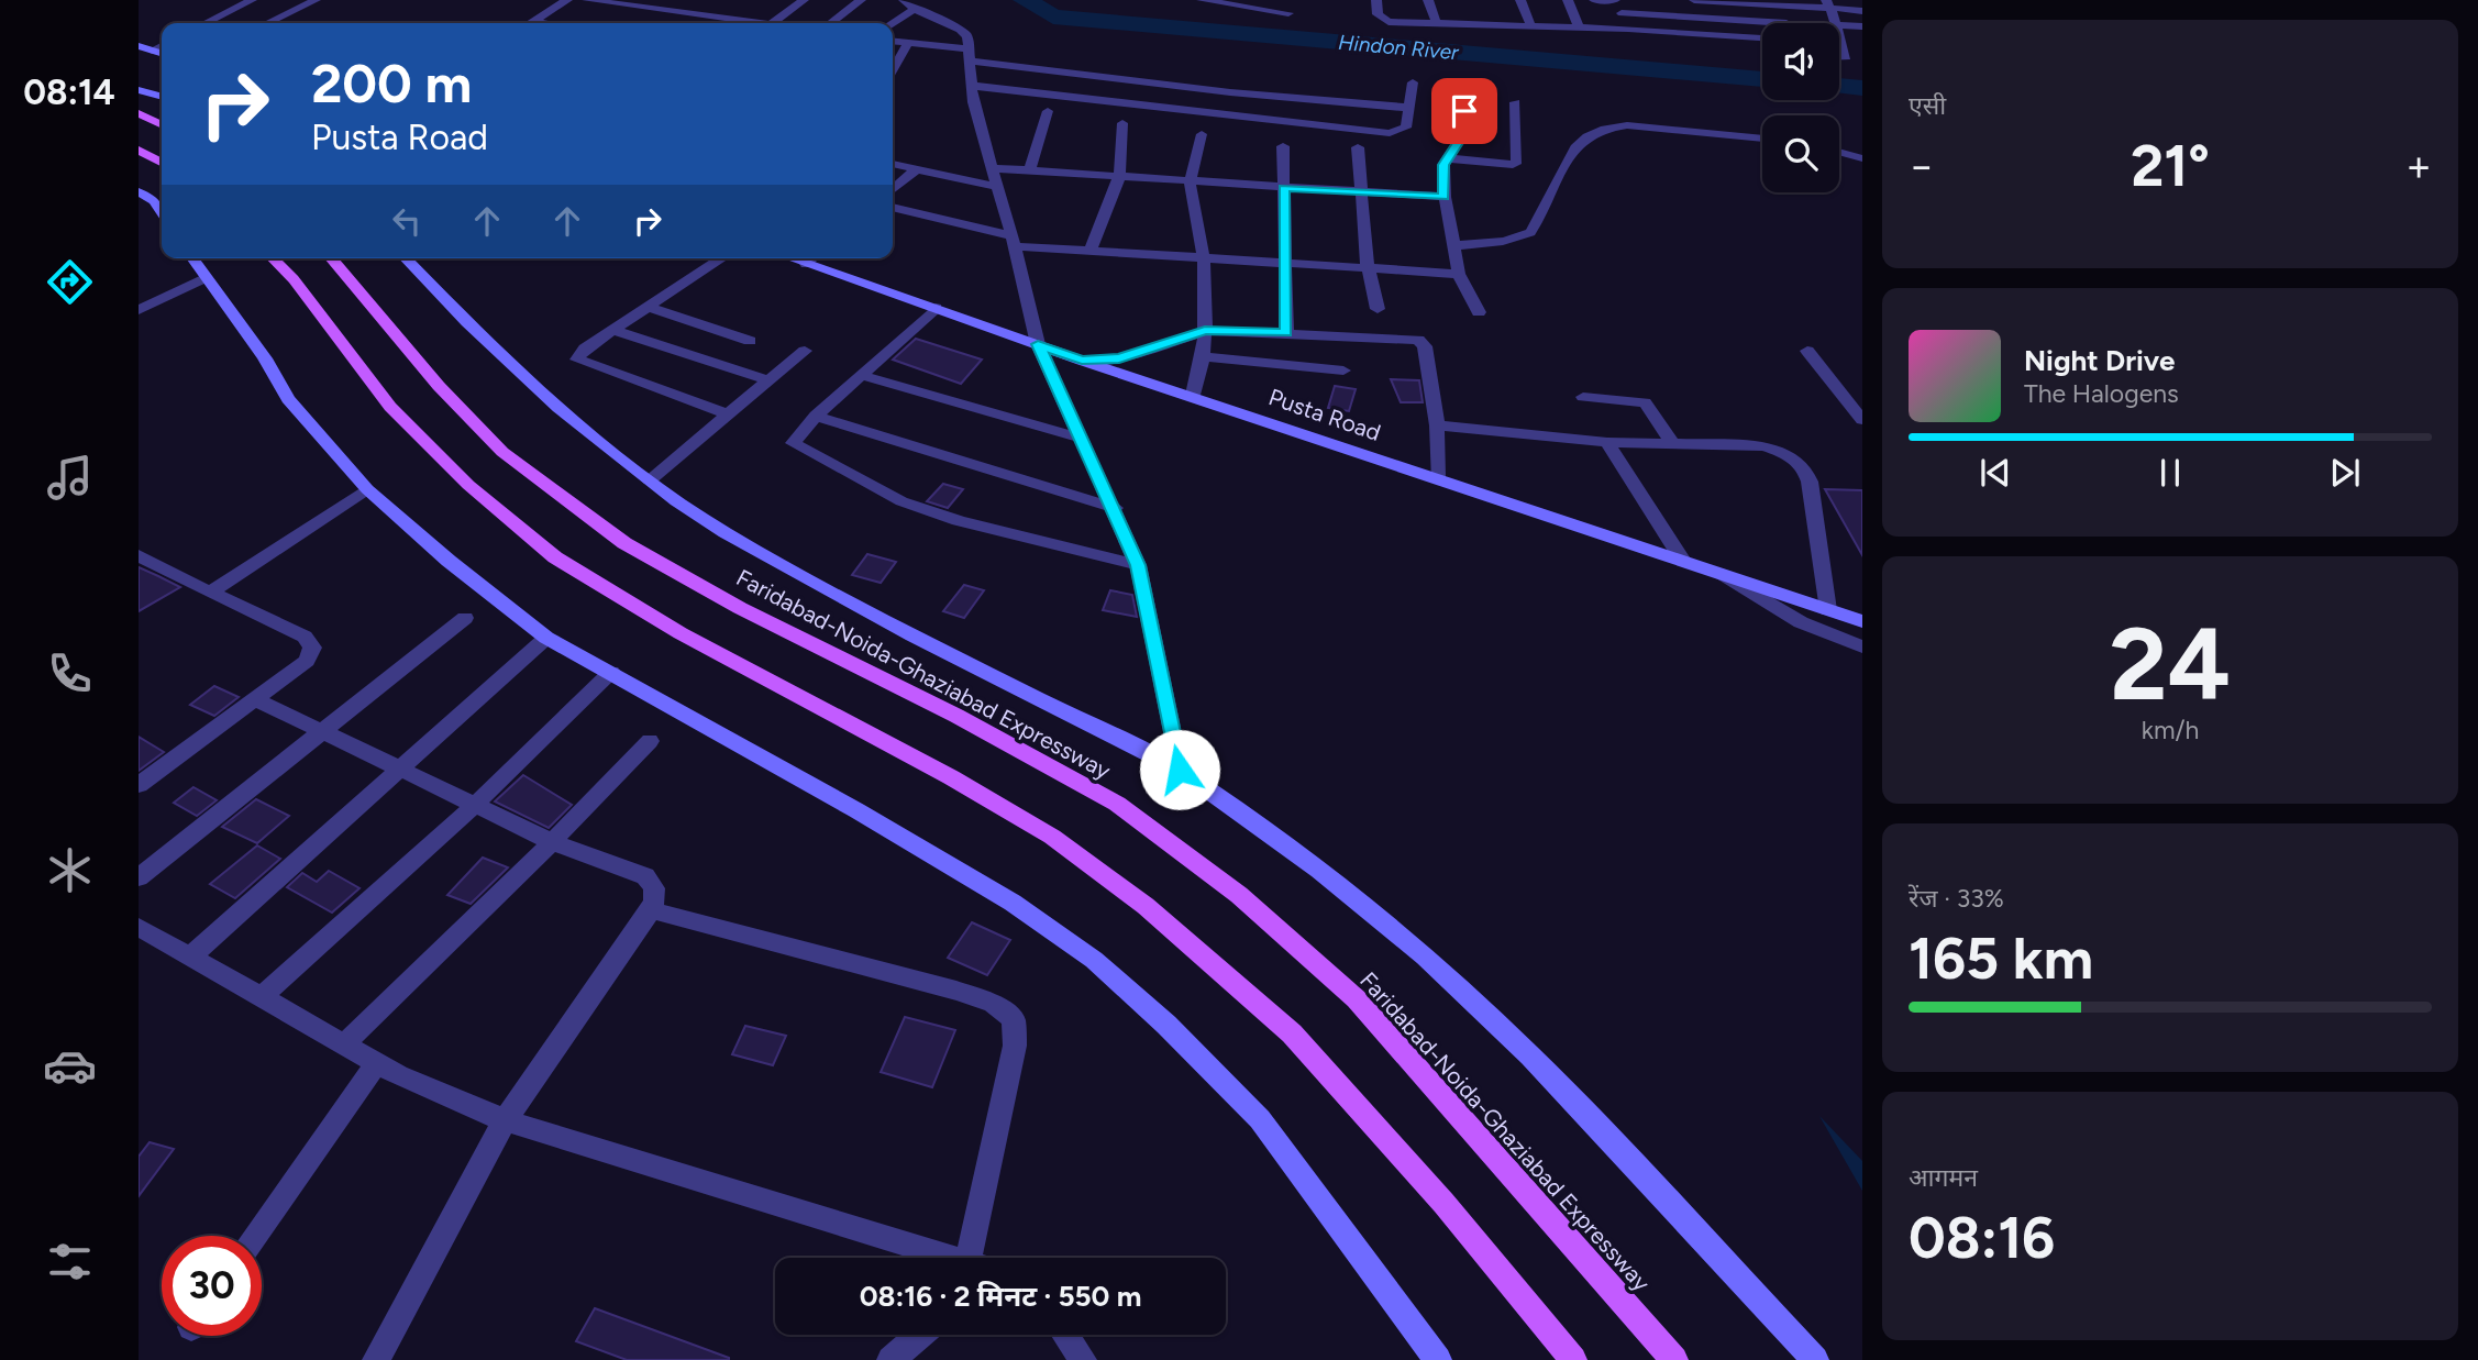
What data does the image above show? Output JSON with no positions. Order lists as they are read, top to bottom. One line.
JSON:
{"streets":{"main road":["Faridabad-Noida-Ghaziabad Expressway"],"street":["Pusta Road"]},"water":["Hindon River"],"page":{"tabs":"08:14","tile":["एसी",["24","km/h"],["रेंज · 33%","165 km"],["आगमन","08:16"]],"turn":["200 m","Pusta Road"],"heat":["−","21°","+"],"song":["Night Drive","The Halogens"],"limit":"30","trip":"08:16 · 2 मिनट · 550 m"}}
